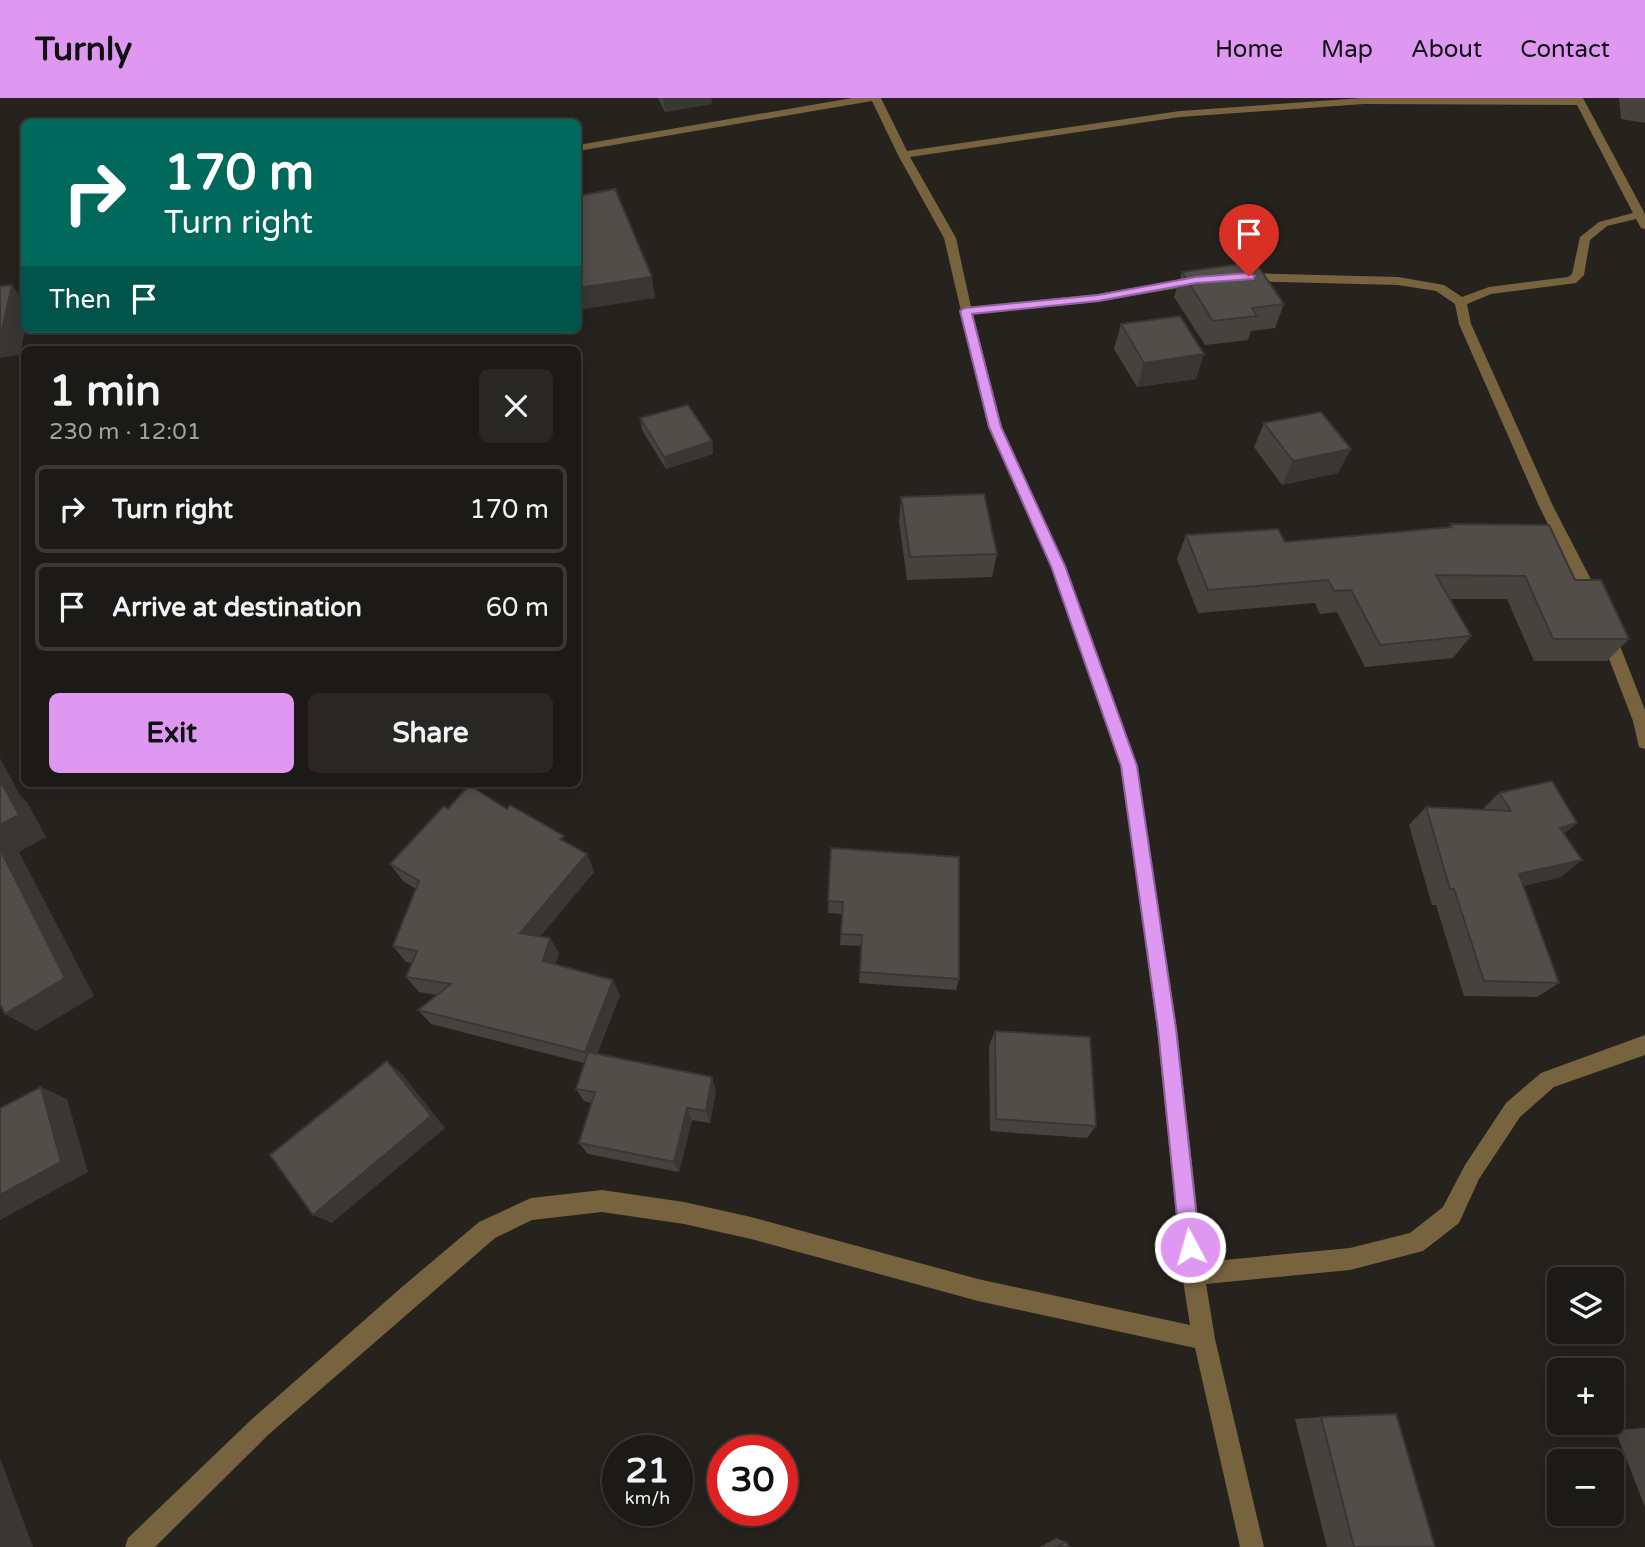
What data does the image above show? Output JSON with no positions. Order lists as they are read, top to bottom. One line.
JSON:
{"page":{"header":"Turnly","nav":["Home","Map","About","Contact"],"turn":["170 m","Turn right"],"then":"Then","heading":["1 min","230 m · 12:01"],"list":[{"name":"Turn right","value":"170 m"},{"name":"Arrive at destination","value":"60 m"}],"buttons":["Exit","Share"],"map_buttons":["+","−"],"speed":"21 km/h","limit":"30"}}
